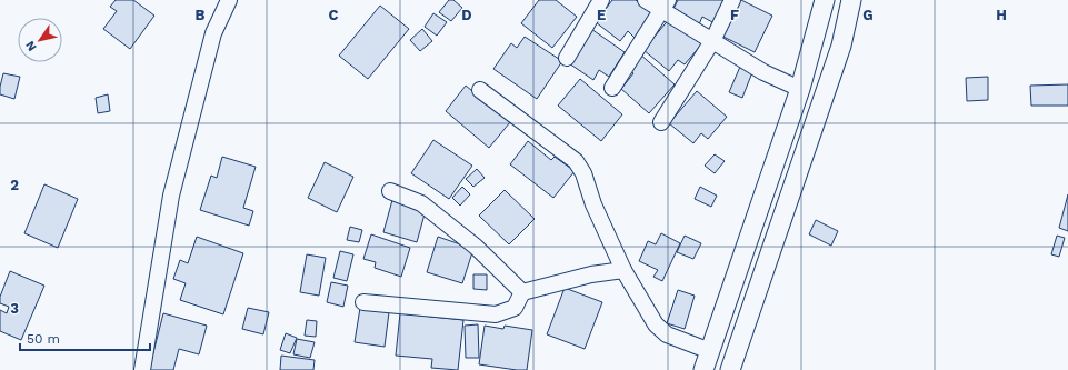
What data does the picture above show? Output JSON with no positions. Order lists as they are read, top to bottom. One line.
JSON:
{"scale_bar":"50 m","north":"bottom left","grid":{"columns":["B","C","D","E","F","G","H"],"rows":["2","3"]}}
